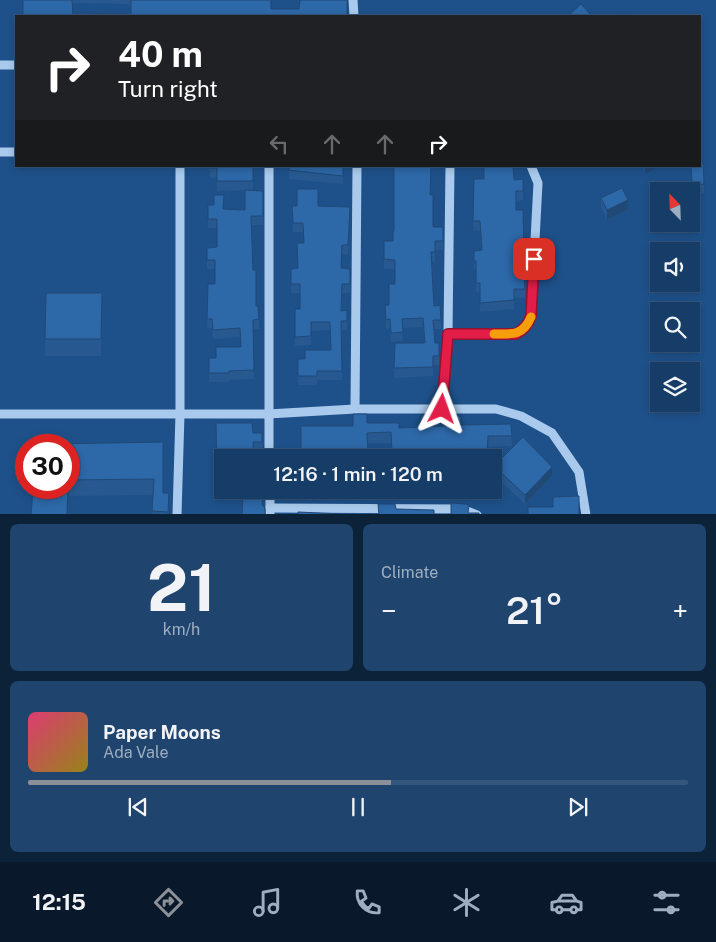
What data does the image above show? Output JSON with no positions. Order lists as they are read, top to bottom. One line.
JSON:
{"north":"top left","page":{"turn":["40 m","Turn right"],"limit":"30","trip":"12:16 · 1 min · 120 m","tile":[["21","km/h"],"Climate"],"heat":["−","21°","+"],"song":["Paper Moons","Ada Vale"],"tabs":"12:15"}}
